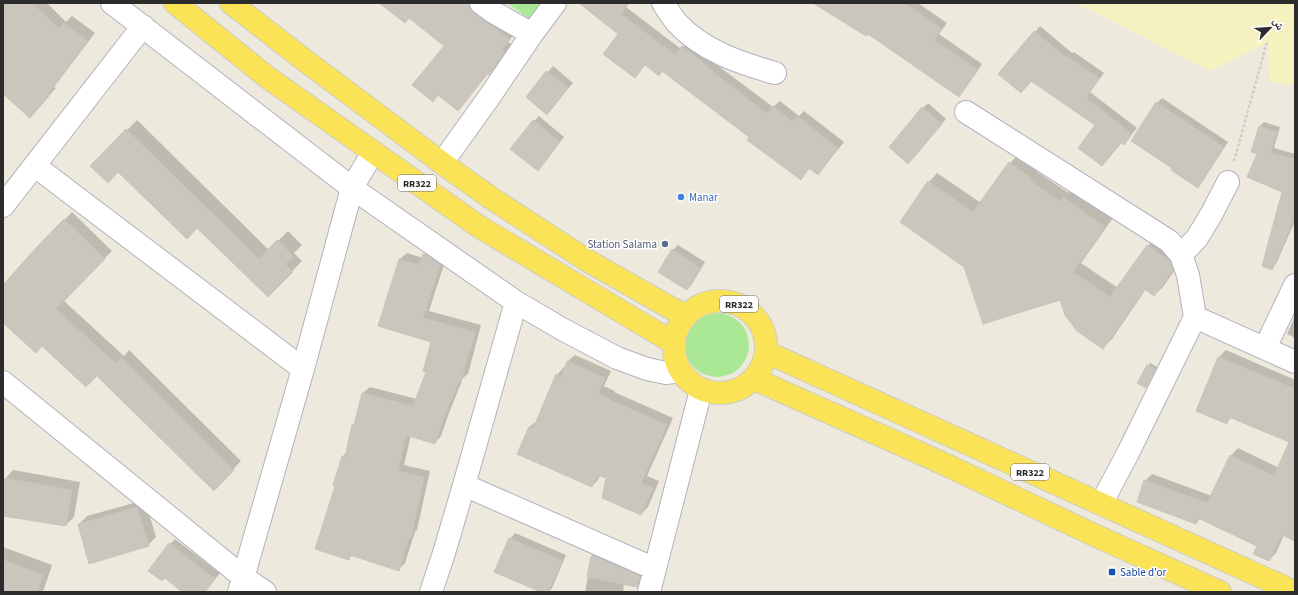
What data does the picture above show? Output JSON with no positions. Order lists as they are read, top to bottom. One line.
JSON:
{"streets":{"main road":["RR322"]},"places":{"other":["Manar","Station Salama"],"transit":["Sable d'or"]},"north":"top right"}
